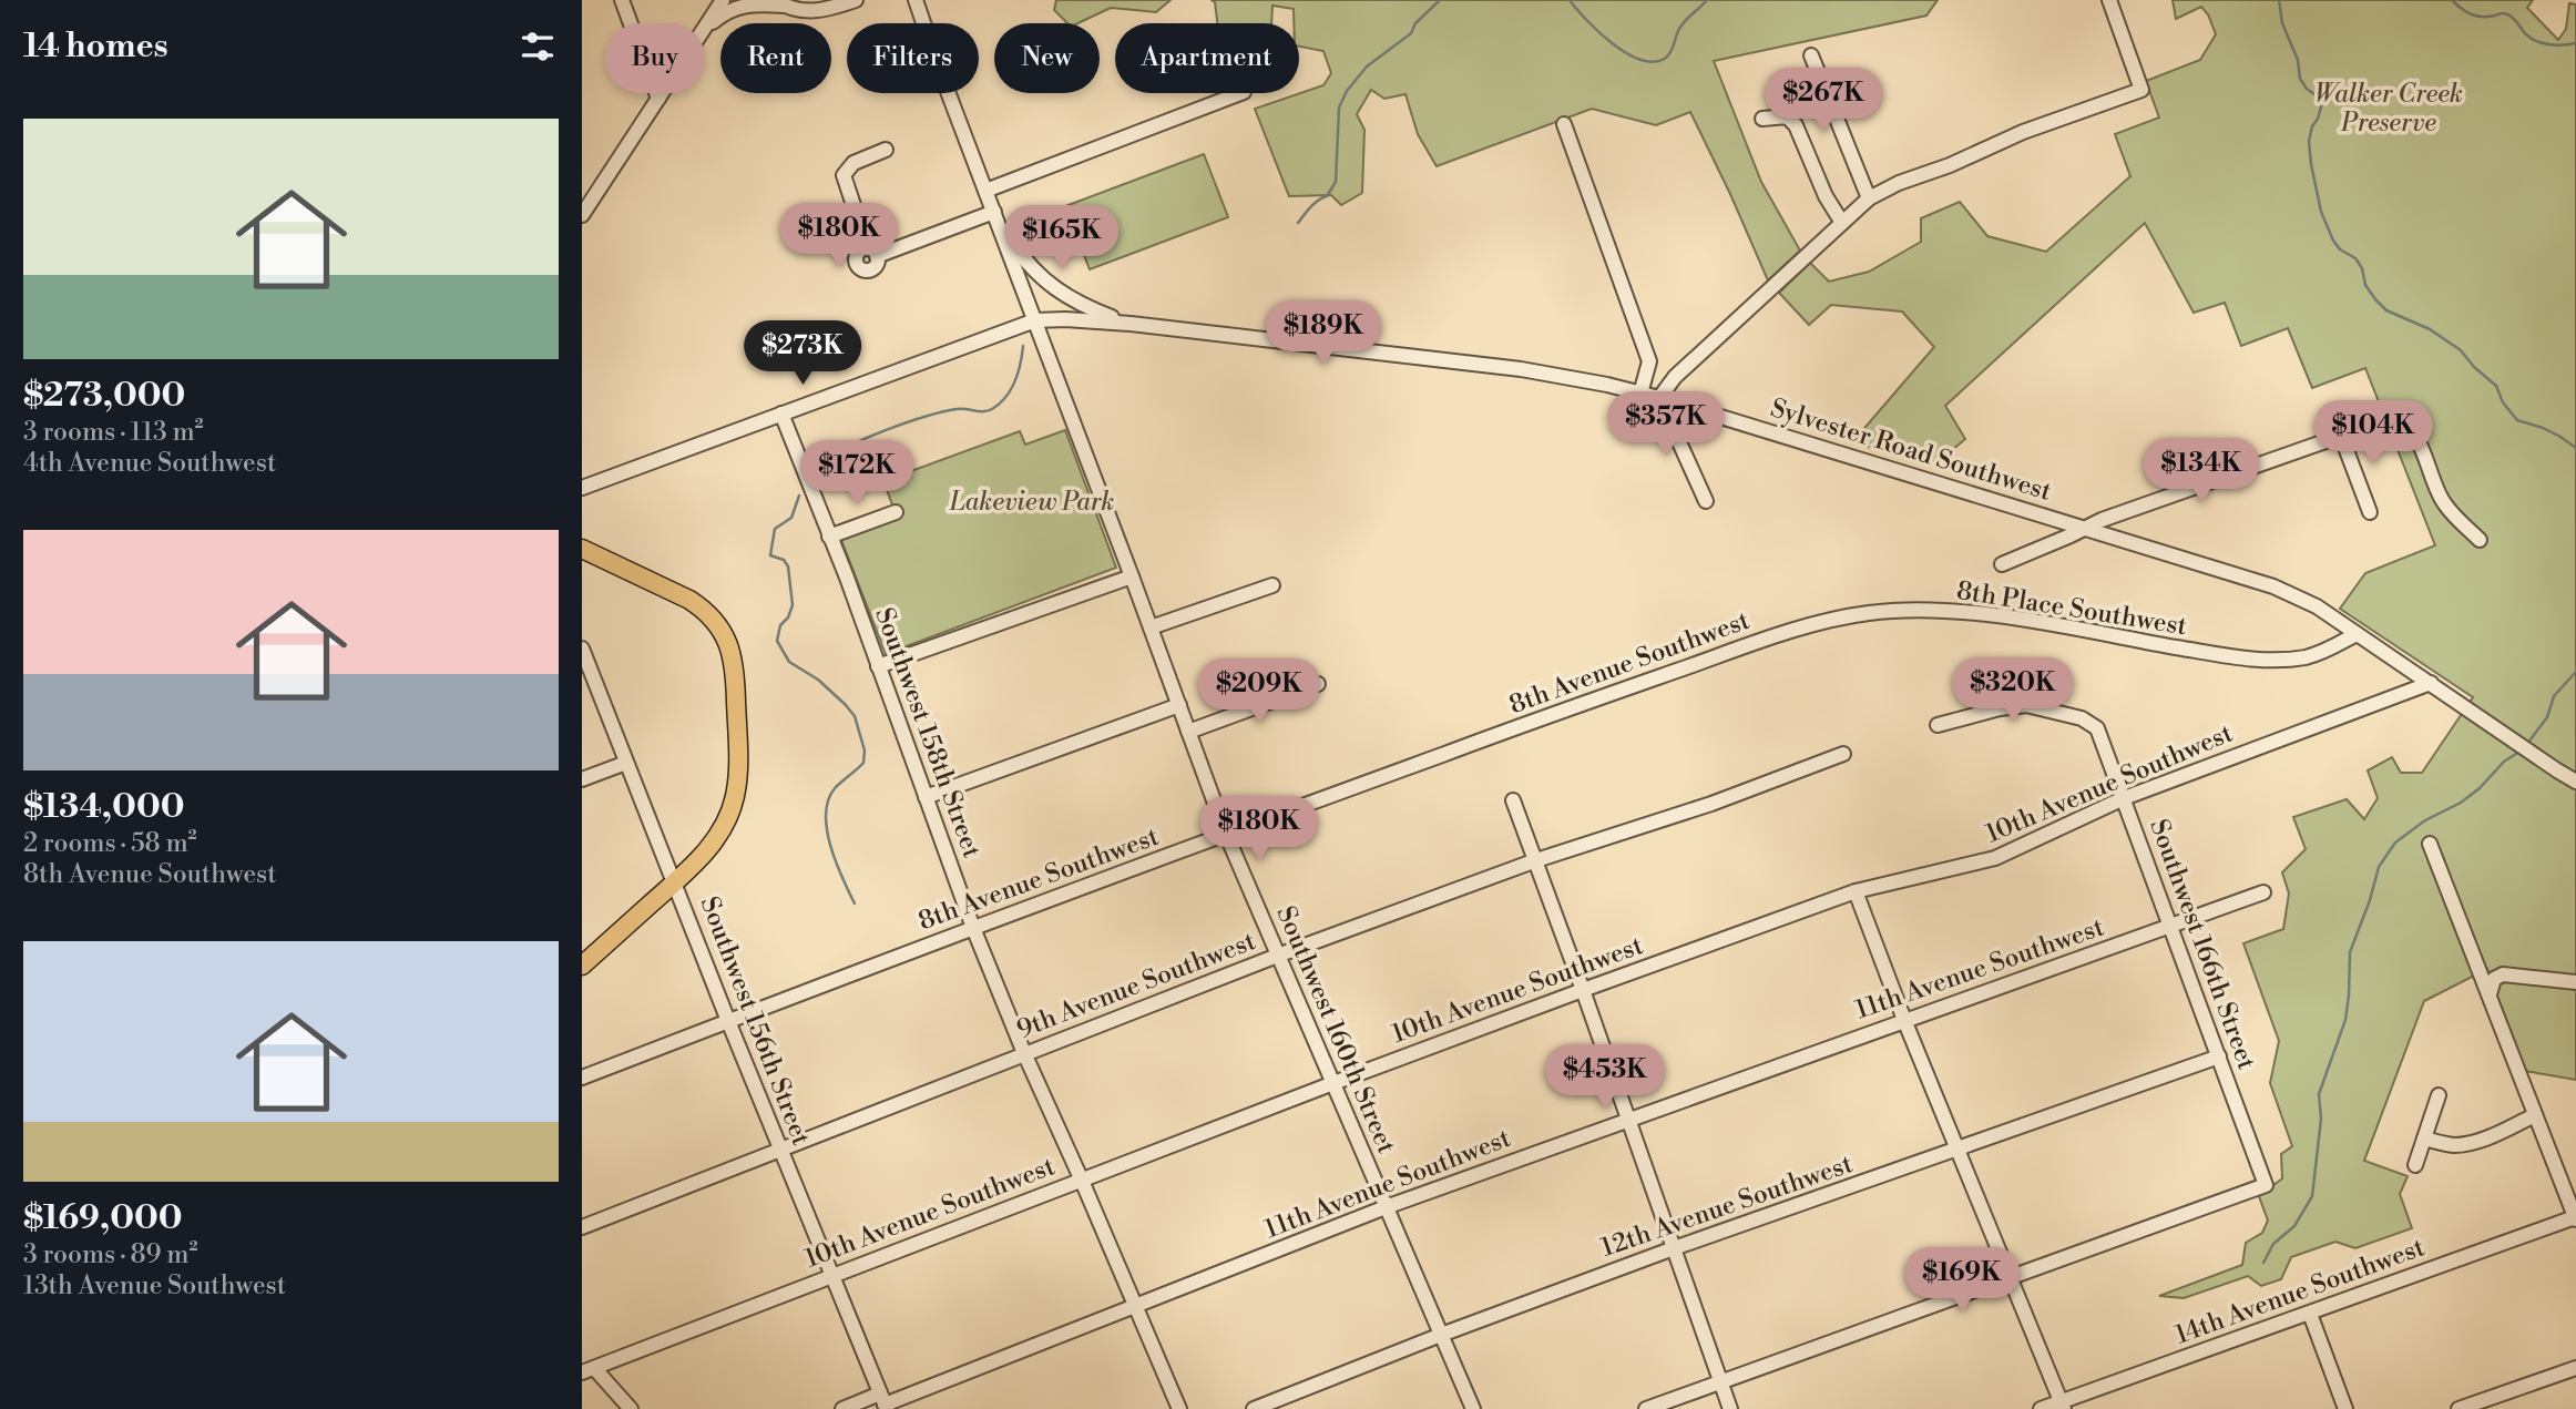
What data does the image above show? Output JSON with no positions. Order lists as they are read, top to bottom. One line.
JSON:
{"streets":{"street":["Sylvester Road Southwest","8th Place Southwest","8th Avenue Southwest","Southwest 158th Street","10th Avenue Southwest","Southwest 166th Street","11th Avenue Southwest","9th Avenue Southwest","Southwest 156th Street","Southwest 160th Street","12th Avenue Southwest","14th Avenue Southwest"]},"crossings":[["Sylvester Road Southwest","8th Place Southwest"],["Sylvester Road Southwest","Southwest 158th Street"],["Sylvester Road Southwest","10th Avenue Southwest"],["Sylvester Road Southwest","Southwest 160th Street"],["8th Place Southwest","8th Avenue Southwest"],["8th Avenue Southwest","Southwest 158th Street"],["8th Avenue Southwest","Southwest 156th Street"],["8th Avenue Southwest","Southwest 160th Street"],["Southwest 158th Street","10th Avenue Southwest"],["Southwest 158th Street","11th Avenue Southwest"],["Southwest 158th Street","9th Avenue Southwest"],["10th Avenue Southwest","Southwest 166th Street"],["10th Avenue Southwest","Southwest 156th Street"],["10th Avenue Southwest","Southwest 160th Street"],["Southwest 166th Street","11th Avenue Southwest"],["Southwest 166th Street","12th Avenue Southwest"],["11th Avenue Southwest","Southwest 156th Street"],["11th Avenue Southwest","Southwest 160th Street"],["9th Avenue Southwest","Southwest 156th Street"],["9th Avenue Southwest","Southwest 160th Street"],["Southwest 160th Street","12th Avenue Southwest"]],"parks":["Walker Creek Preserve","Lakeview Park"],"page":{"heading":"14 homes","chip":["Buy","Rent","Filters","New","Apartment"],"price":["$267K","$180K","$165K","$189K","$273K","$357K","$104K","$134K","$172K","$320K","$209K","$180K","$453K","$169K"],"list":[{"name":"$273,000","note":"3 rooms · 113 m² · 4th Avenue Southwest"},{"name":"$134,000","note":"2 rooms · 58 m² · 8th Avenue Southwest"},{"name":"$169,000","note":"3 rooms · 89 m² · 13th Avenue Southwest"}]}}
